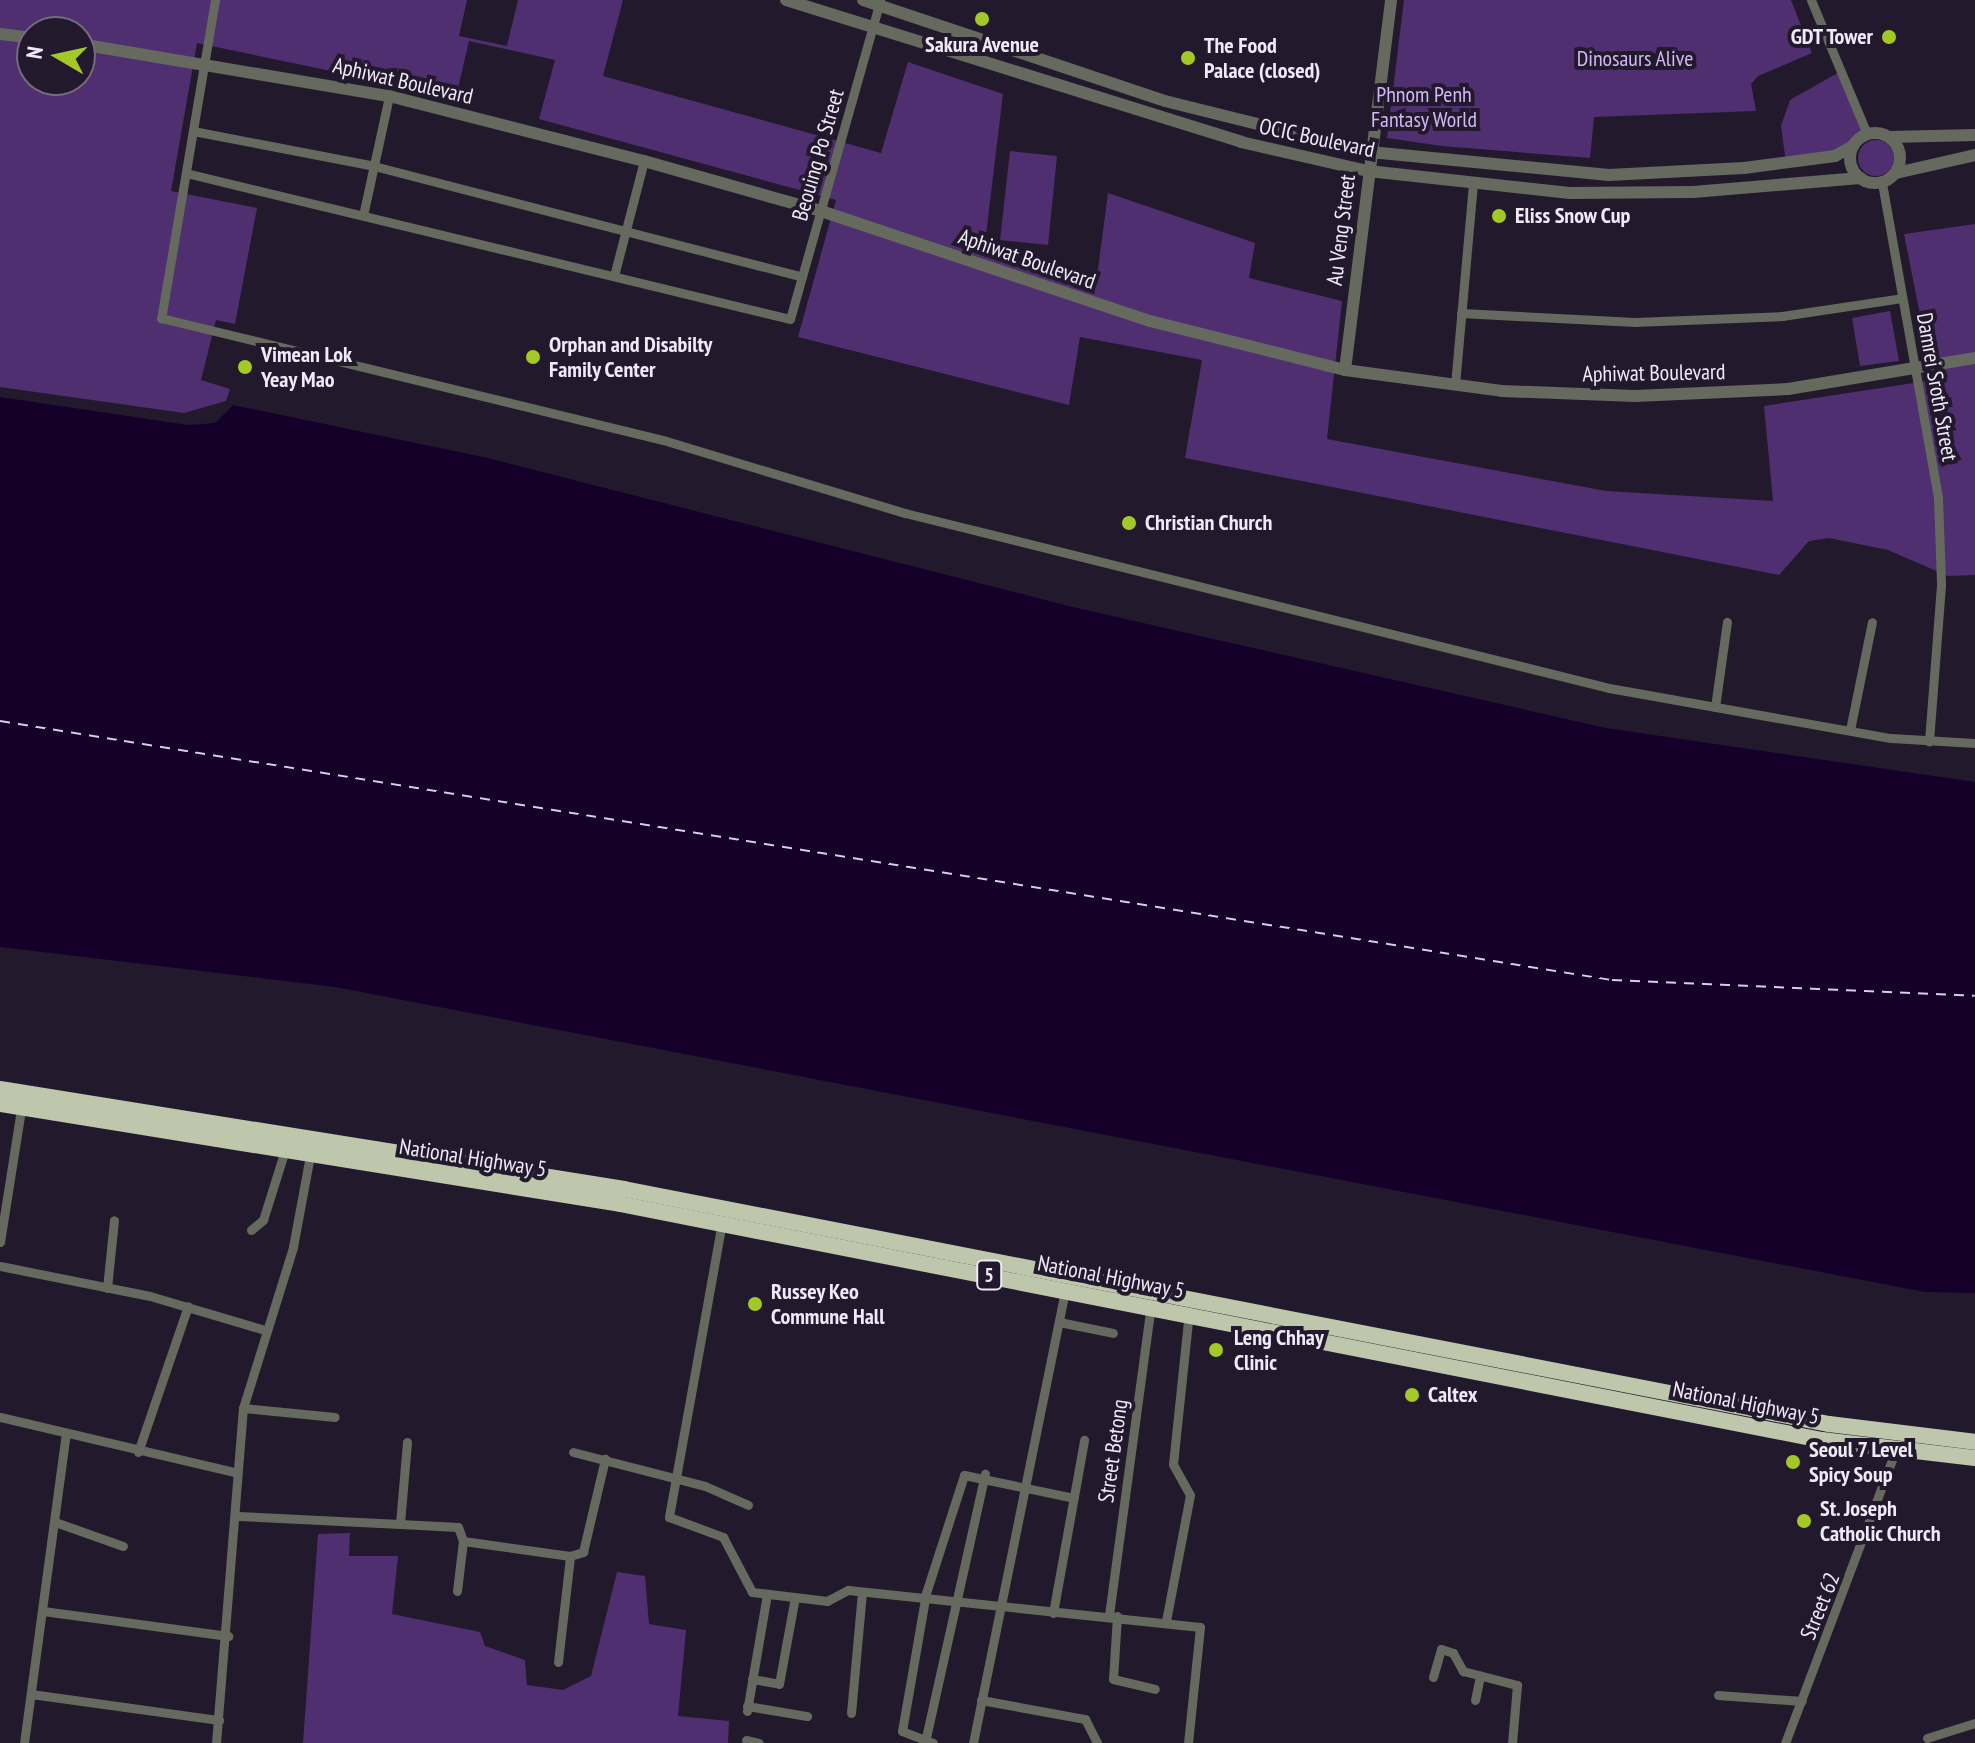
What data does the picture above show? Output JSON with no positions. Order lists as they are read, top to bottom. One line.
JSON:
{"streets":{"highway":["National Highway 5","5"],"street":["Aphiwat Boulevard","OCIC Boulevard","Beouing Po Street","Au Veng Street","Damrei Sroth Street","Street Betong","Street 62"]},"crossings":[["Aphiwat Boulevard","Beouing Po Street"],["Aphiwat Boulevard","Au Veng Street"],["Aphiwat Boulevard","Damrei Sroth Street"],["OCIC Boulevard","Beouing Po Street"],["OCIC Boulevard","Au Veng Street"],["OCIC Boulevard","Damrei Sroth Street"],["National Highway 5","Street Betong"],["National Highway 5","Street 62"]],"parks":["Dinosaurs Alive","Phnom Penh Fantasy World"],"places":["Sakura Avenue","GDT Tower","The Food Palace (closed)","Eliss Snow Cup","Orphan and Disabilty Family Center","Vimean Lok Yeay Mao","Christian Church","Russey Keo Commune Hall","Leng Chhay Clinic","Caltex","Seoul 7 Level Spicy Soup","St. Joseph Catholic Church"],"north":"left"}
